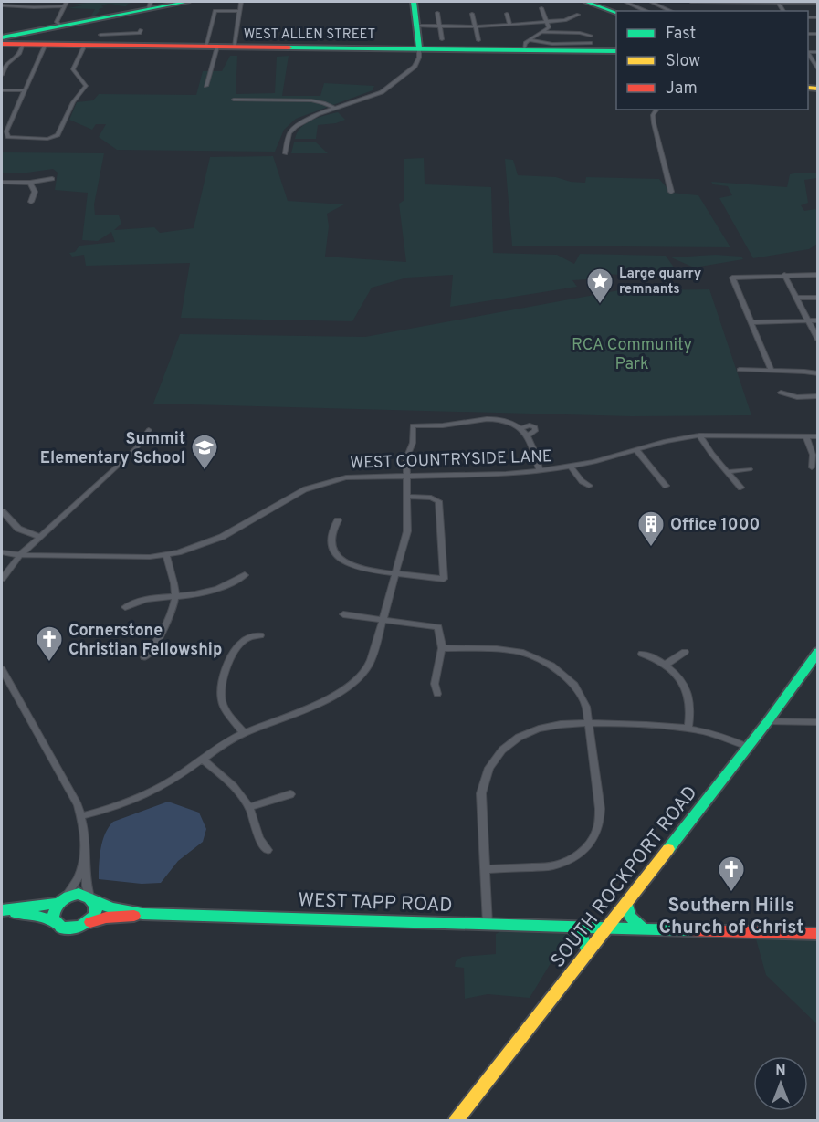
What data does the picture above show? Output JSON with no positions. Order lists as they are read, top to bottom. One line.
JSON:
{"streets":{"street":["WEST ALLEN STREET","WEST COUNTRYSIDE LANE","SOUTH ROCKPORT ROAD","WEST TAPP ROAD"]},"crossings":[["SOUTH ROCKPORT ROAD","WEST TAPP ROAD"]],"parks":["RCA Community Park"],"places":{"place":["Large quarry remnants"],"school or university":["Summit Elementary School"],"building":["Office 1000"],"church":["Cornerstone Christian Fellowship","Southern Hills Church of Christ"]},"legend":["Fast","Slow","Jam"],"north":"top"}
